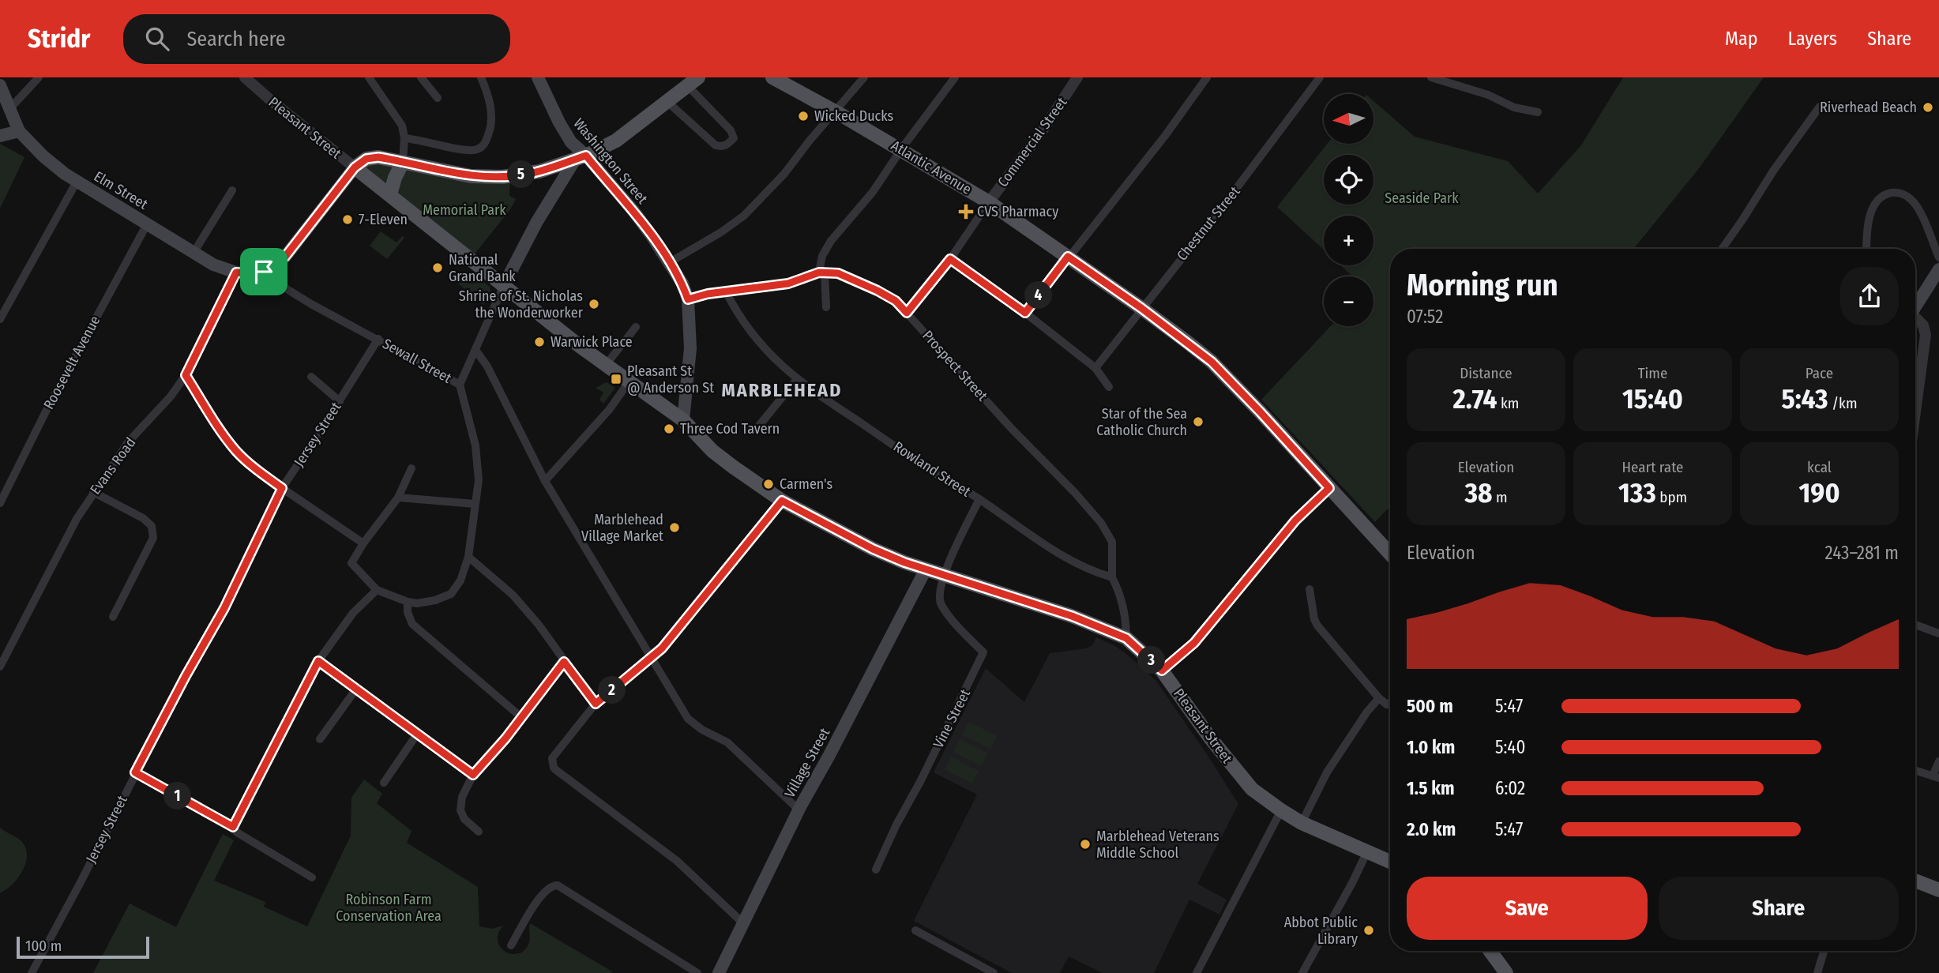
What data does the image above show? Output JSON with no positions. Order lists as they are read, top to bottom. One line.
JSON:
{"streets":{"main road":["Pleasant Street","Washington Street","Atlantic Avenue","Elm Street","Village Street"],"street":["Commercial Street","Chestnut Street","Sewall Street","Roosevelt Avenue","Prospect Street","Jersey Street","Evans Road","Rowland Street","Vine Street"]},"crossings":[["Pleasant Street","Washington Street"],["Pleasant Street","Vine Street"],["Pleasant Street","Village Street"],["Commercial Street","Atlantic Avenue"],["Commercial Street","Prospect Street"],["Atlantic Avenue","Chestnut Street"],["Elm Street","Sewall Street"],["Elm Street","Roosevelt Avenue"],["Elm Street","Evans Road"],["Sewall Street","Jersey Street"],["Prospect Street","Rowland Street"]],"districts":["MARBLEHEAD"],"parks":["Seaside Park","Memorial Park","Robinson Farm Conservation Area"],"places":{"other":["Riverhead Beach","Wicked Ducks","7-Eleven","National Grand Bank","Shrine of St. Nicholas the Wonderworker","Warwick Place","Star of the Sea Catholic Church","Three Cod Tavern","Carmen's","Marblehead Village Market","Marblehead Veterans Middle School","Abbot Public Library"],"health":["CVS Pharmacy"],"transit":["Pleasant St @ Anderson St"]},"scale_bar":"100 m","north":"left","page":{"header":"Stridr","search":"Search here","nav":["Map","Layers","Share"],"map_buttons":["+","−"],"pins":["5","4","3","2","1"],"heading":["Morning run","07:52"],"stats":[["Distance","2.74 km"],["Time","15:40"],["Pace","5:43 /km"],["Elevation","38 m"],["Heart rate","133 bpm"],["kcal","190"]],"chart":["Elevation","243–281 m"],"list":[{"name":"500 m","note":"5:47"},{"name":"1.0 km","note":"5:40"},{"name":"1.5 km","note":"6:02"},{"name":"2.0 km","note":"5:47"}],"buttons":["Save","Share"],"scale":"100 m"}}
